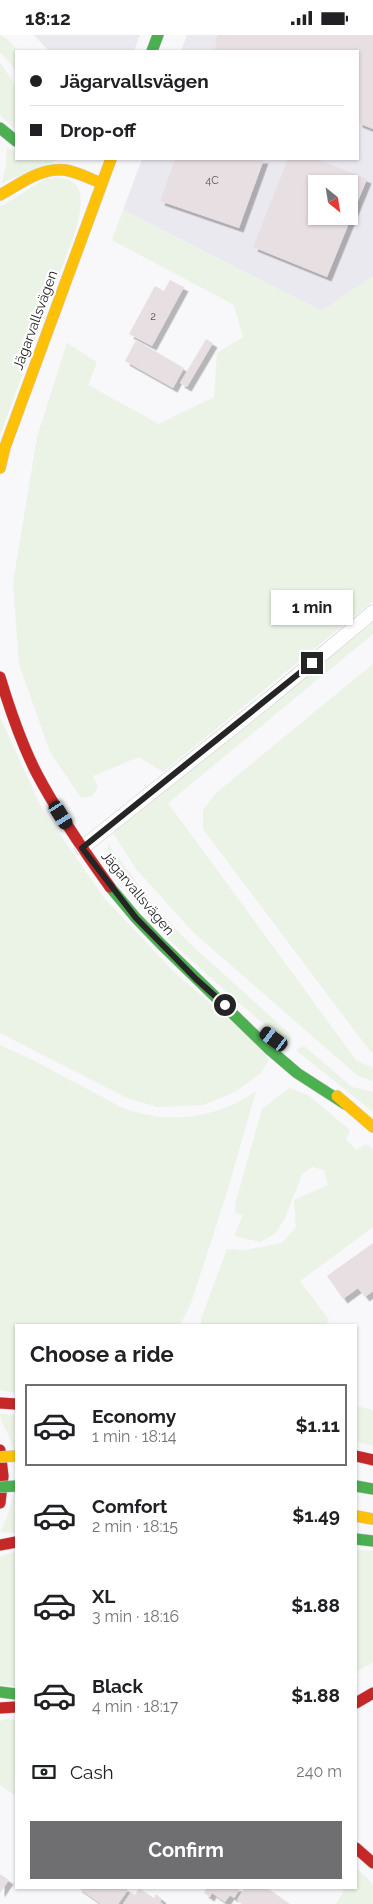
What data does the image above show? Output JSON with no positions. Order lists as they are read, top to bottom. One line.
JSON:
{"streets":{"main road":["Jägarvallsvägen"]},"house_numbers":["4C","2"],"north":"bottom right","page":{"status":"18:12","banner":["Jägarvallsvägen","Drop-off"],"bubble":"1 min","heading":"Choose a ride","list":[{"name":"Economy","note":"1 min · 18:14","value":"$1.11"},{"name":"Comfort","note":"2 min · 18:15","value":"$1.49"},{"name":"XL","note":"3 min · 18:16","value":"$1.88"},{"name":"Black","note":"4 min · 18:17","value":"$1.88"}],"pay":["Cash","240 m"],"buttons":"Confirm"}}
